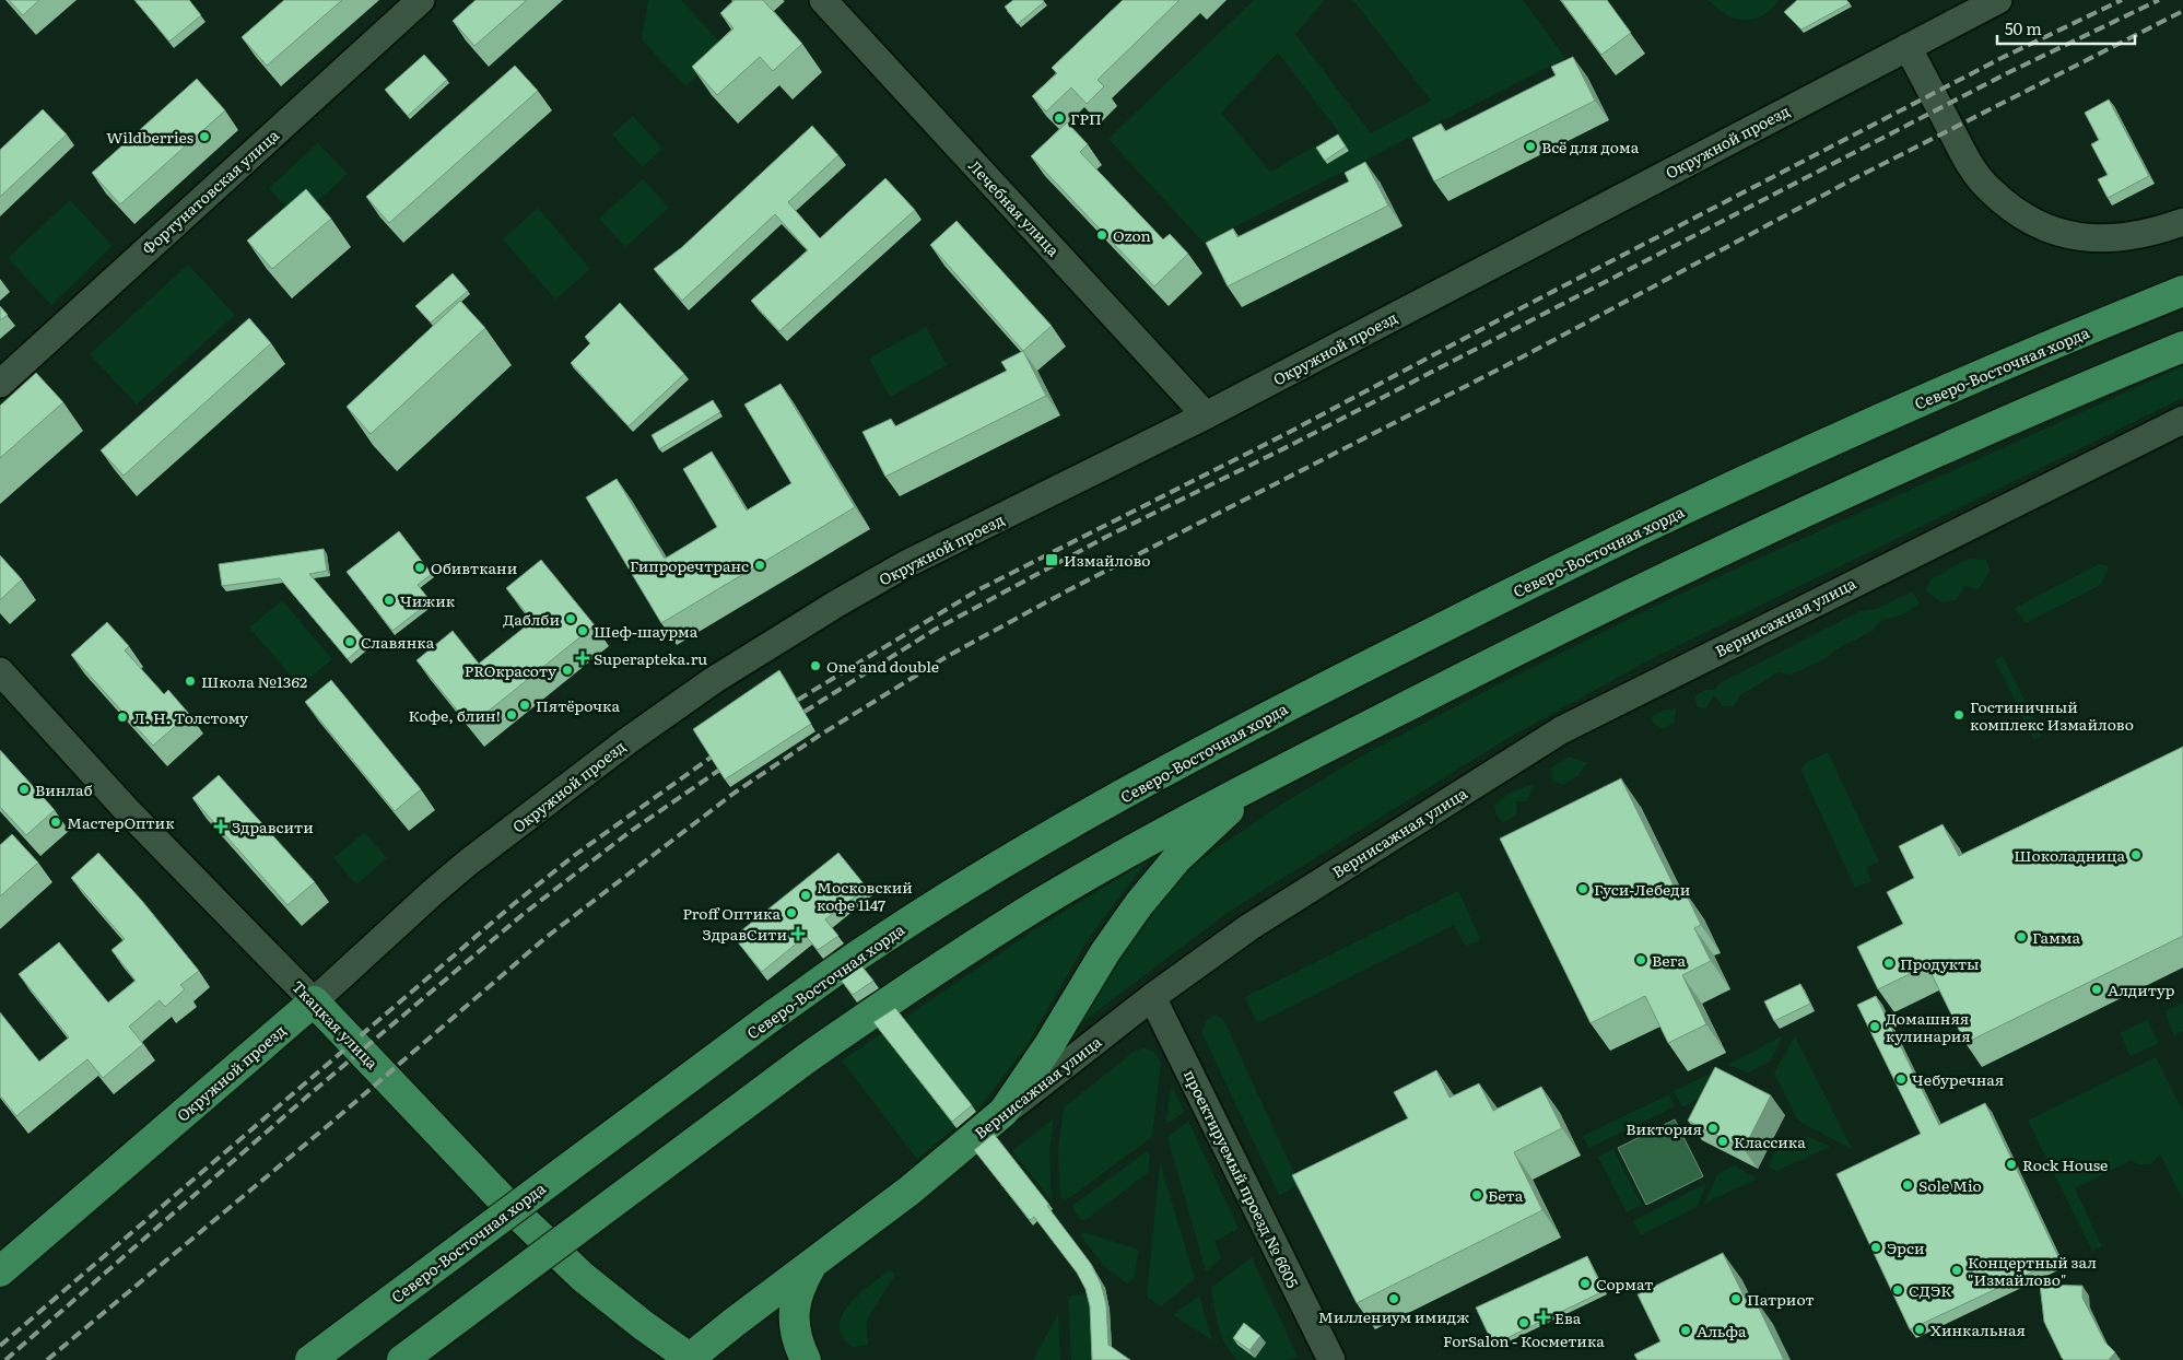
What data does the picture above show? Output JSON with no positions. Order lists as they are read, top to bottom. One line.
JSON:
{"streets":{"main road":["Окружной проезд","Северо-Восточная хорда","Вернисажная улица","Ткацкая улица"],"street":["Фортунатовская улица","Лечебная улица","проектируемый проезд № 6605"]},"crossings":[["Окружной проезд","Лечебная улица"],["Окружной проезд","Ткацкая улица"],["Вернисажная улица","Ткацкая улица"],["Вернисажная улица","проектируемый проезд № 6605"]],"places":{"other":["ГРП","Wildberries","Всё для дома","Ozon","Гипроречтранс","Обивткани","Чижик","Даблби","Шеф-шаурма","Славянка","One and double","PROкрасоту","Школа №1362","Пятёрочка","Кофе, блин!","Гостиничный комплекс Измайлово","Л. Н. Толстому","Винлаб","МастерОптик","Шоколадница","Гуси-Лебеди","Московский кофе 1147","Proff Оптика","Гамма","Вега","Продукты","Алдитур","Домашняя кулинария","Чебуречная","Виктория","Классика","Rock House","Sole Mio","Бета","Эрси","Концертный зал \"Измайлово\"","Сормат","СДЭК","Миллениум имидж","Патриот","ForSalon - Косметика","Хинкальная","Альфа"],"transit":["Измайлово"],"health":["Superapteka.ru","Здравсити","ЗдравСити","Ева"]},"scale_bar":"50 m"}
